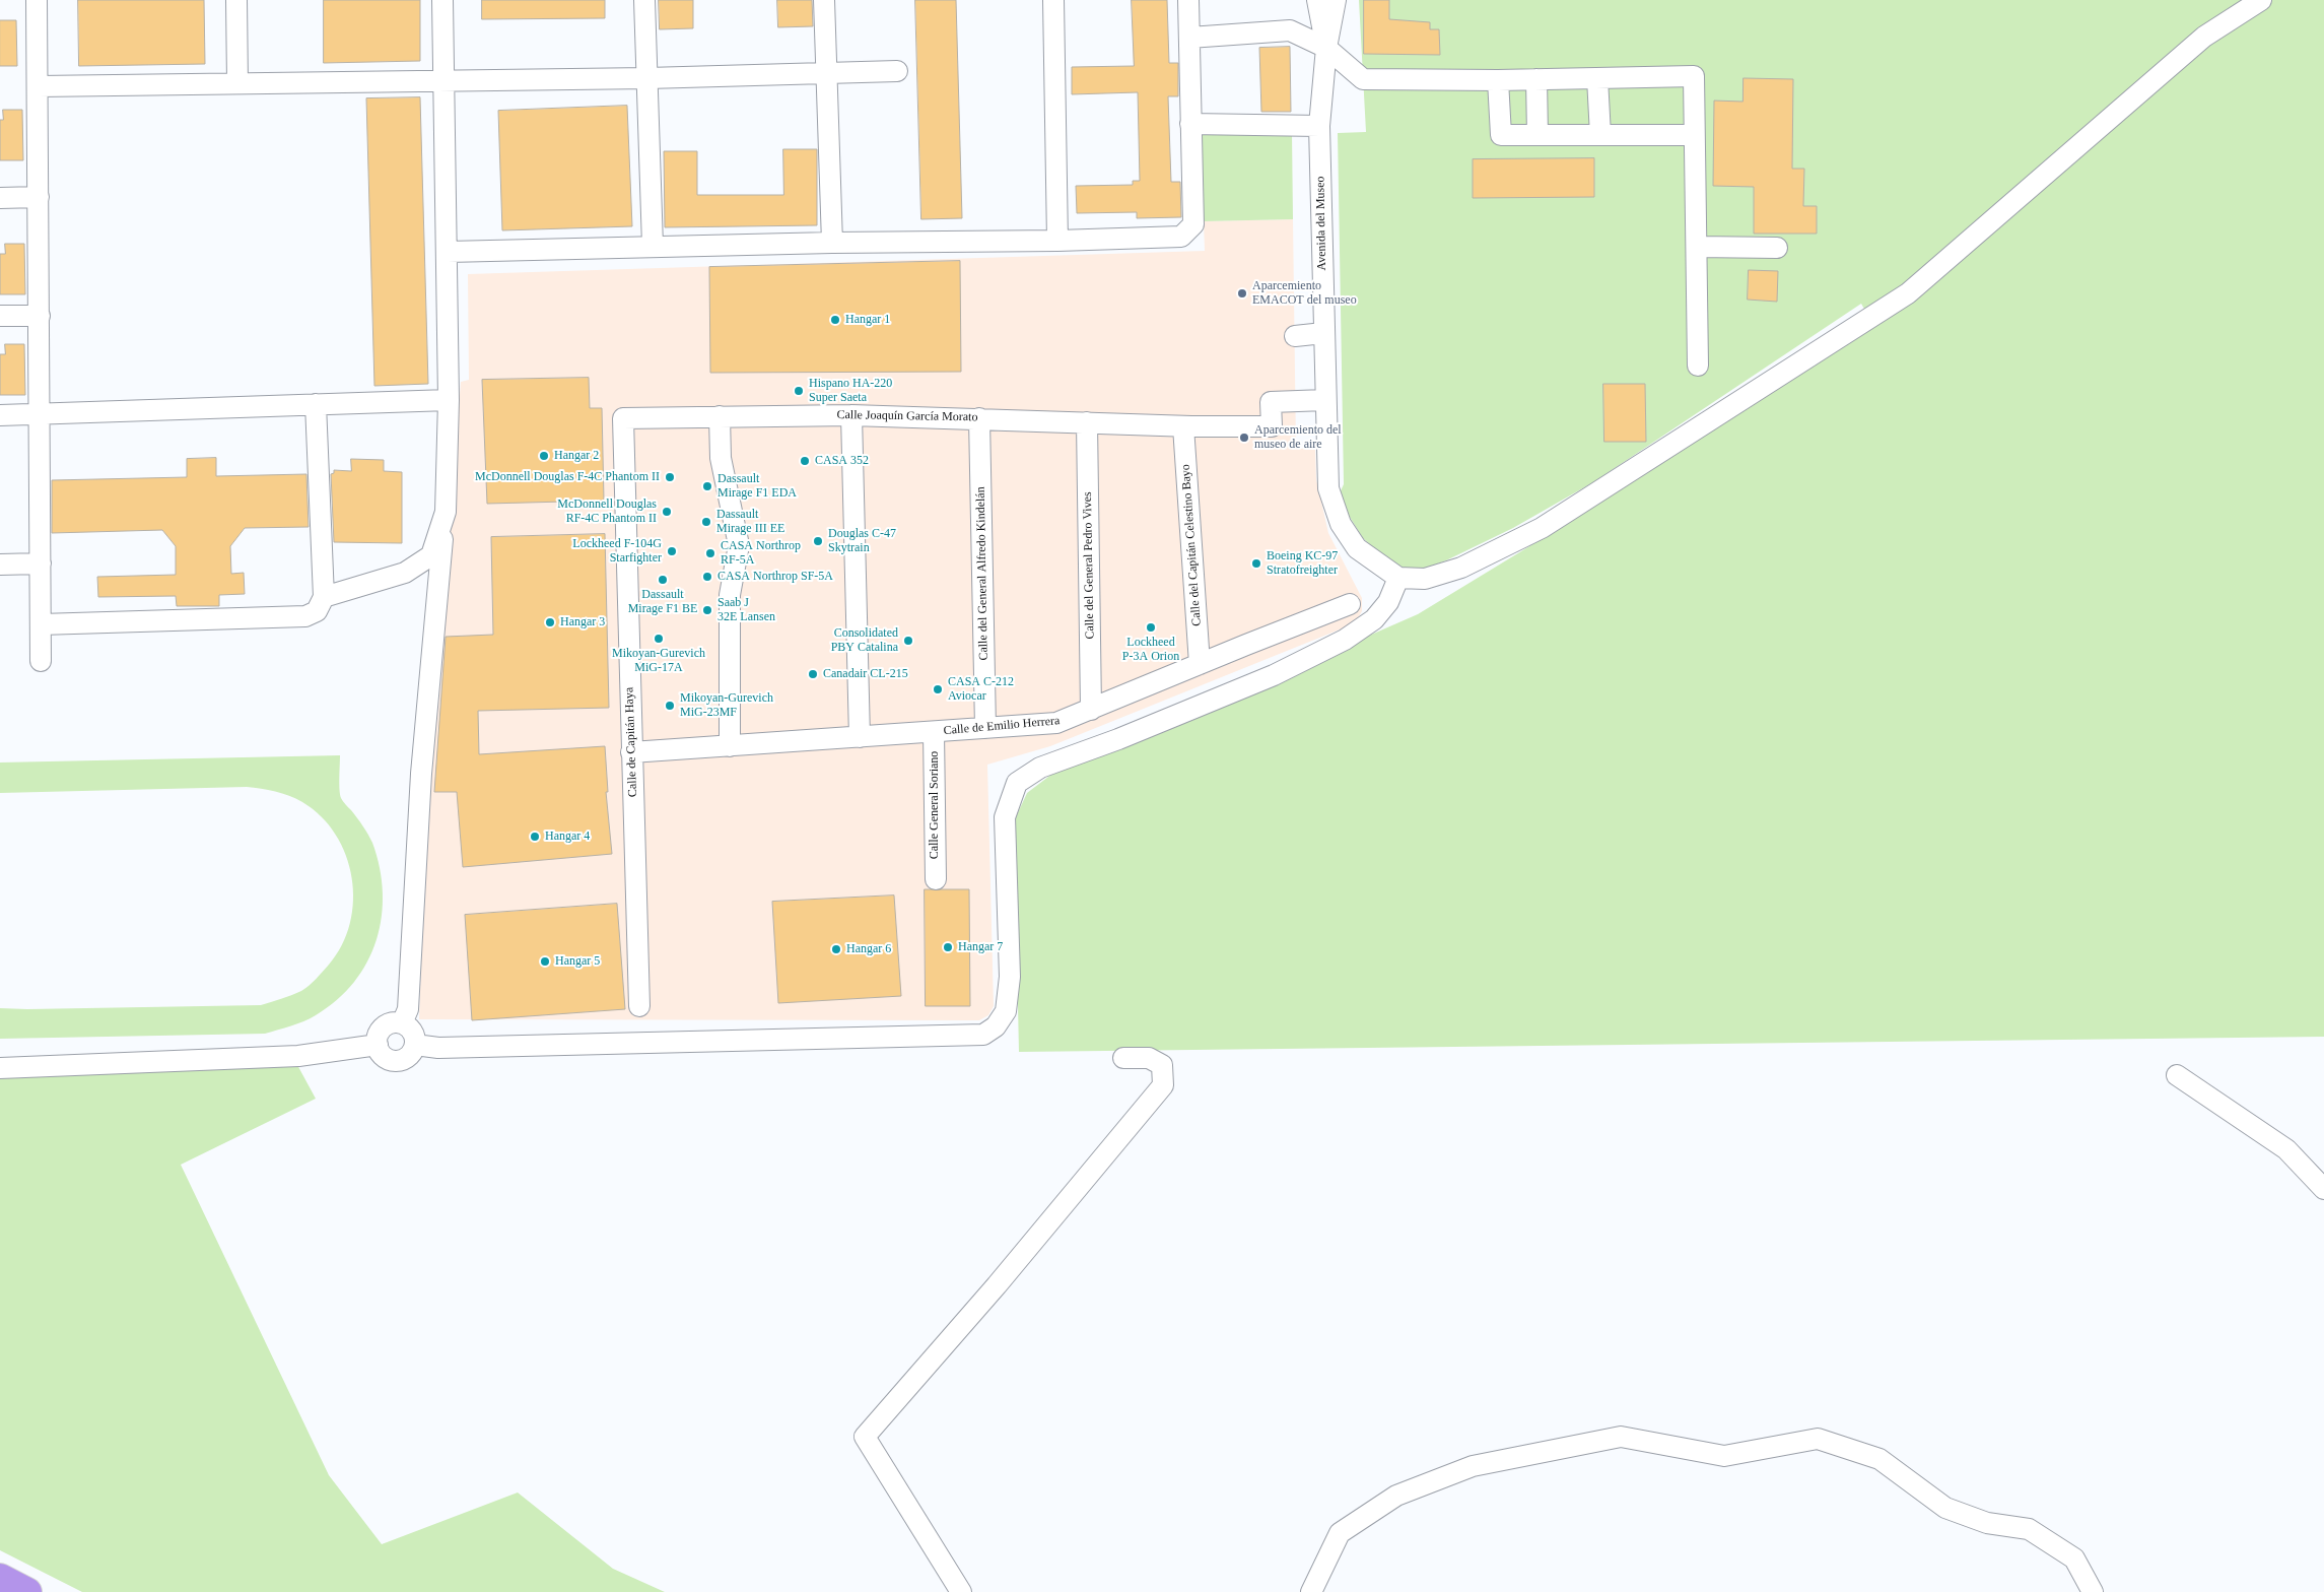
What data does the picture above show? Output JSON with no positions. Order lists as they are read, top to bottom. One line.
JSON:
{"streets":{"street":["Avenida del Museo","Calle Joaquín García Morato","Calle del Capitán Celestino Bayo","Calle del General Pedro Vives","Calle del General Alfredo Kindelán","Calle de Emilio Herrera","Calle de Capitán Haya","Calle General Soriano"]},"crossings":[["Avenida del Museo","Calle Joaquín García Morato"],["Calle Joaquín García Morato","Calle del Capitán Celestino Bayo"],["Calle Joaquín García Morato","Calle del General Pedro Vives"],["Calle Joaquín García Morato","Calle del General Alfredo Kindelán"],["Calle Joaquín García Morato","Calle de Capitán Haya"],["Calle del Capitán Celestino Bayo","Calle de Emilio Herrera"],["Calle del General Pedro Vives","Calle de Emilio Herrera"],["Calle del General Alfredo Kindelán","Calle de Emilio Herrera"],["Calle de Emilio Herrera","Calle de Capitán Haya"],["Calle de Emilio Herrera","Calle General Soriano"]],"places":["Aparcemiento EMACOT del museo","Hangar 1","Hispano HA-220 Super Saeta","Aparcemiento del museo de aire","Hangar 2","CASA 352","McDonnell Douglas F-4C Phantom II","Dassault Mirage F1 EDA","McDonnell Douglas RF-4C Phantom II","Dassault Mirage III EE","Douglas C-47 Skytrain","Lockheed F-104G Starfighter","CASA Northrop RF-5A","Boeing KC-97 Stratofreighter","CASA Northrop SF-5A","Dassault Mirage F1 BE","Saab J 32E Lansen","Hangar 3","Lockheed P-3A Orion","Mikoyan-Gurevich MiG-17A","Consolidated PBY Catalina","Canadair CL-215","CASA C-212 Aviocar","Mikoyan-Gurevich MiG-23MF","Hangar 4","Hangar 7","Hangar 6","Hangar 5"]}
